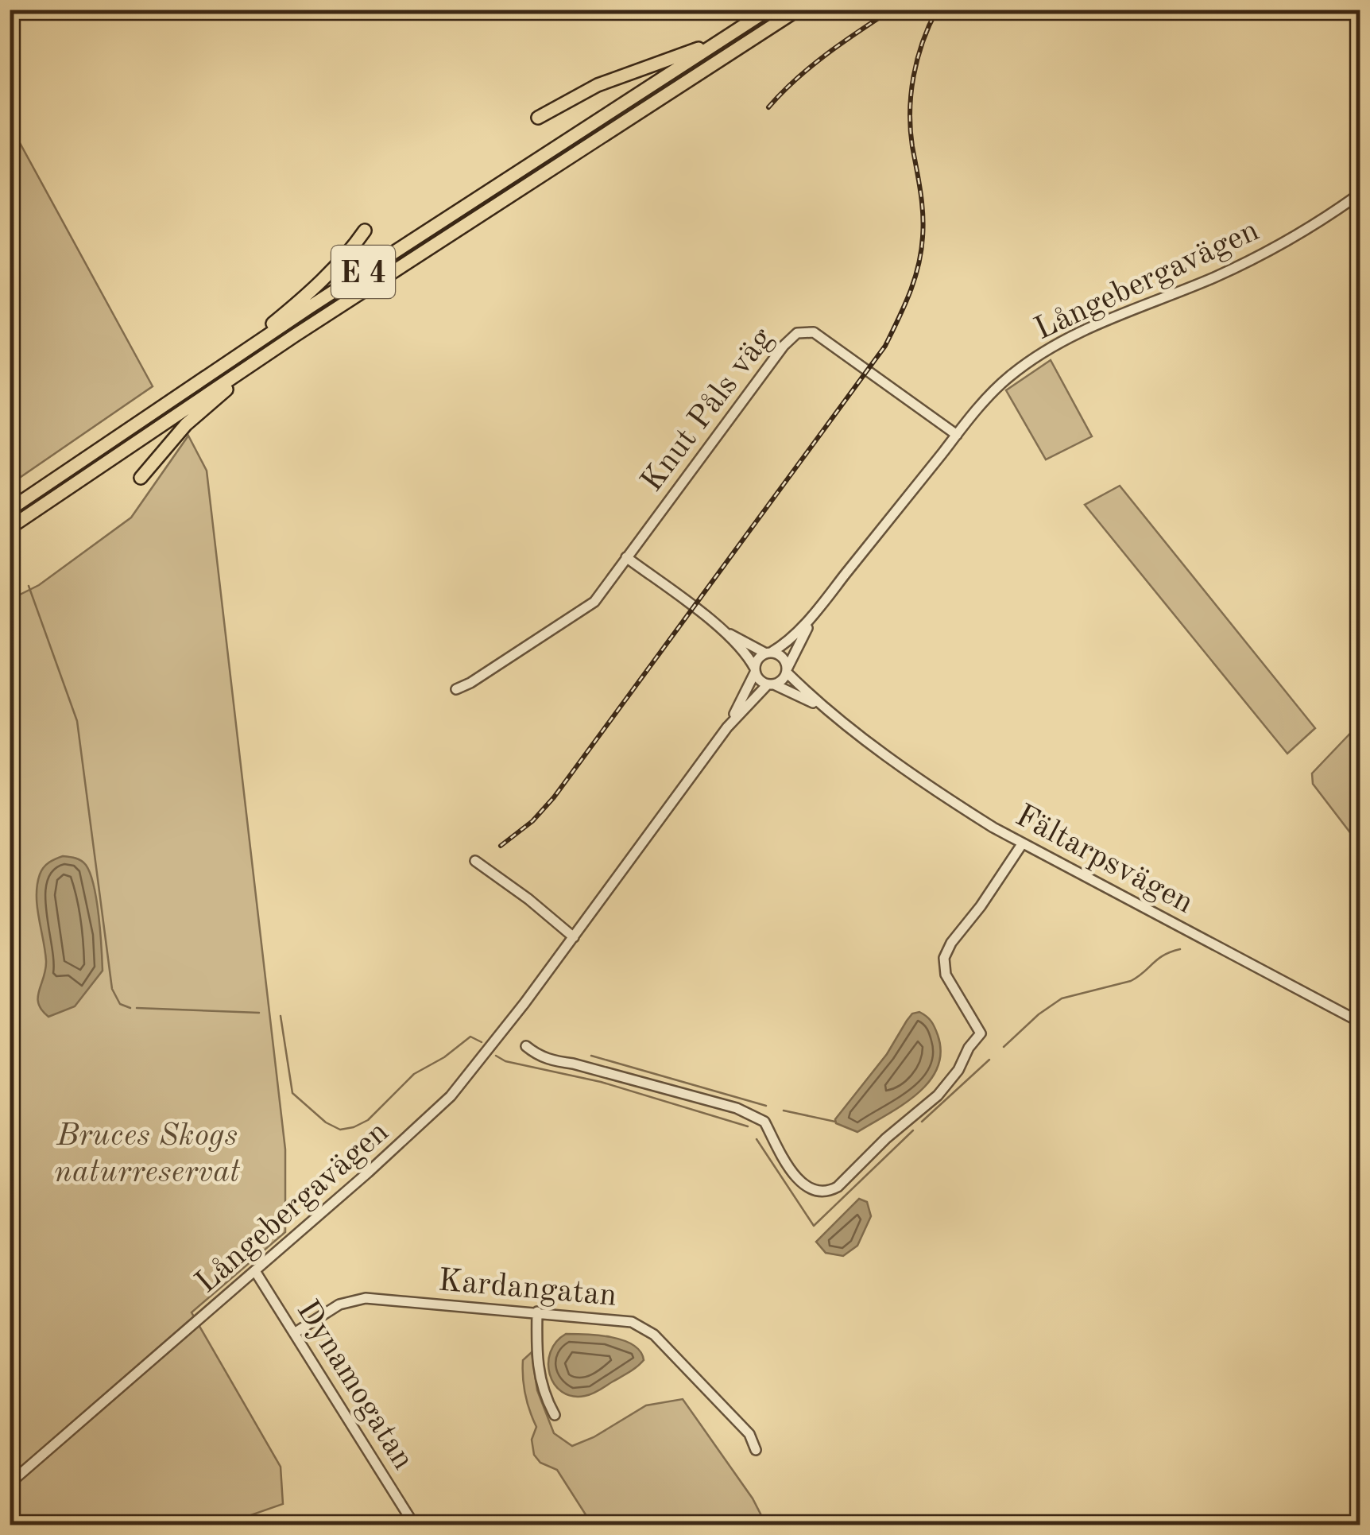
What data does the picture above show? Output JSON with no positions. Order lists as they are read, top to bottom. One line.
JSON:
{"streets":{"highway":["E 4"],"street":["Långebergavägen","Knut Påls väg","Fältarpsvägen","Kardangatan","Dynamogatan"]},"crossings":[["Långebergavägen","Knut Påls väg"],["Långebergavägen","Fältarpsvägen"],["Långebergavägen","Dynamogatan"],["Kardangatan","Dynamogatan"]],"parks":["Bruces Skogs naturreservat"]}
